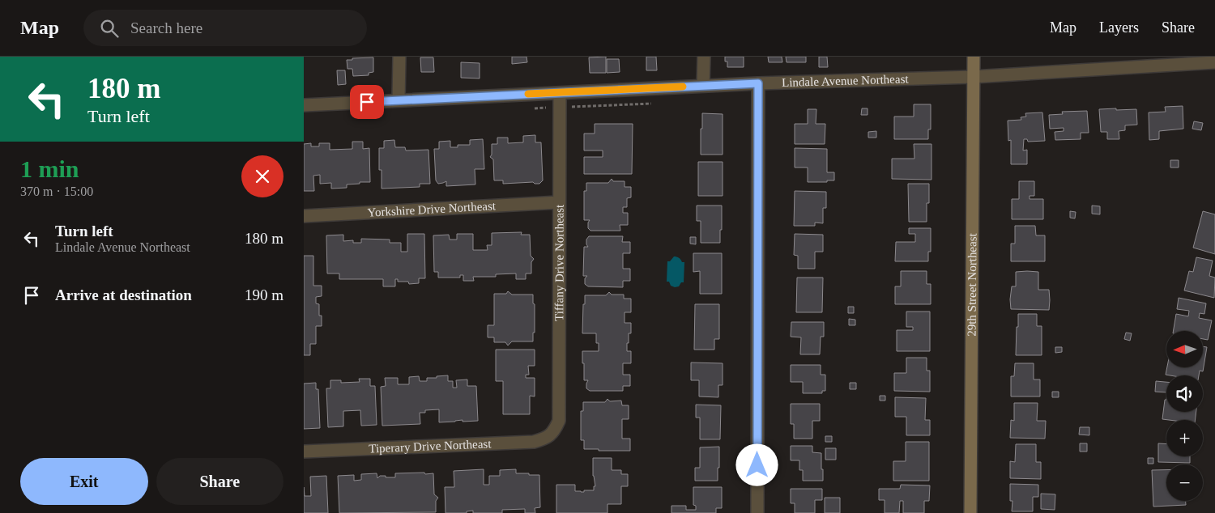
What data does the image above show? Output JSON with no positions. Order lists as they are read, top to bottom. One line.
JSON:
{"streets":{"main road":["29th Street Northeast"],"street":["Lindale Avenue Northeast","Yorkshire Drive Northeast","Tiffany Drive Northeast","Tiperary Drive Northeast"]},"crossings":[["Lindale Avenue Northeast","Tiffany Drive Northeast"],["Lindale Avenue Northeast","29th Street Northeast"],["Yorkshire Drive Northeast","Tiffany Drive Northeast"],["Tiffany Drive Northeast","Tiperary Drive Northeast"]],"north":"left","page":{"header":"Map","search":"Search here","nav":["Map","Layers","Share"],"turn":["180 m","Turn left"],"heading":["1 min","370 m · 15:00"],"list":[{"name":"Turn left","note":"Lindale Avenue Northeast","value":"180 m"},{"name":"Arrive at destination","value":"190 m"}],"map_buttons":["+","−"],"buttons":["Exit","Share"]}}
